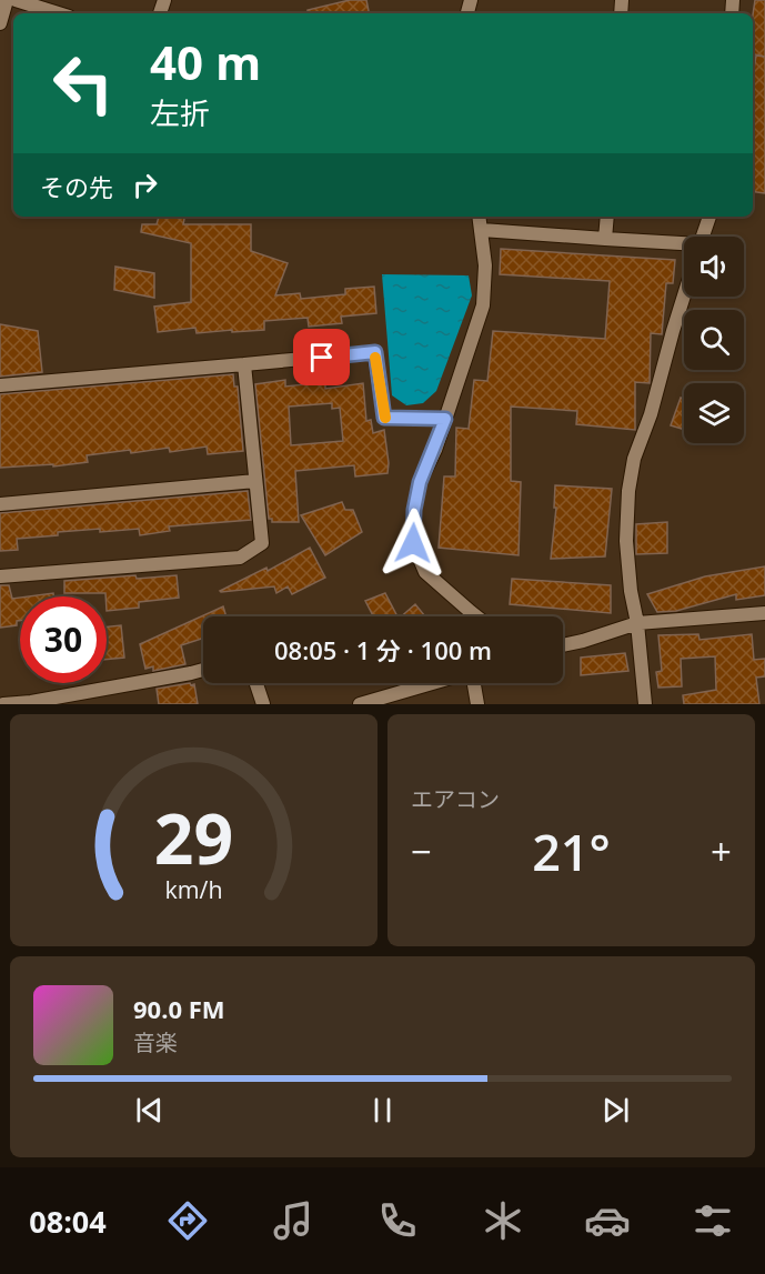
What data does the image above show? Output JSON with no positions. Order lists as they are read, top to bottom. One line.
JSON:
{"page":{"turn":["40 m","左折"],"then":"その先","limit":"30","trip":"08:05 · 1 分 · 100 m","tile":"エアコン","heat":["−","21°","+"],"song":["90.0 FM","音楽"],"tabs":"08:04","gauge":["29","km/h"]}}
